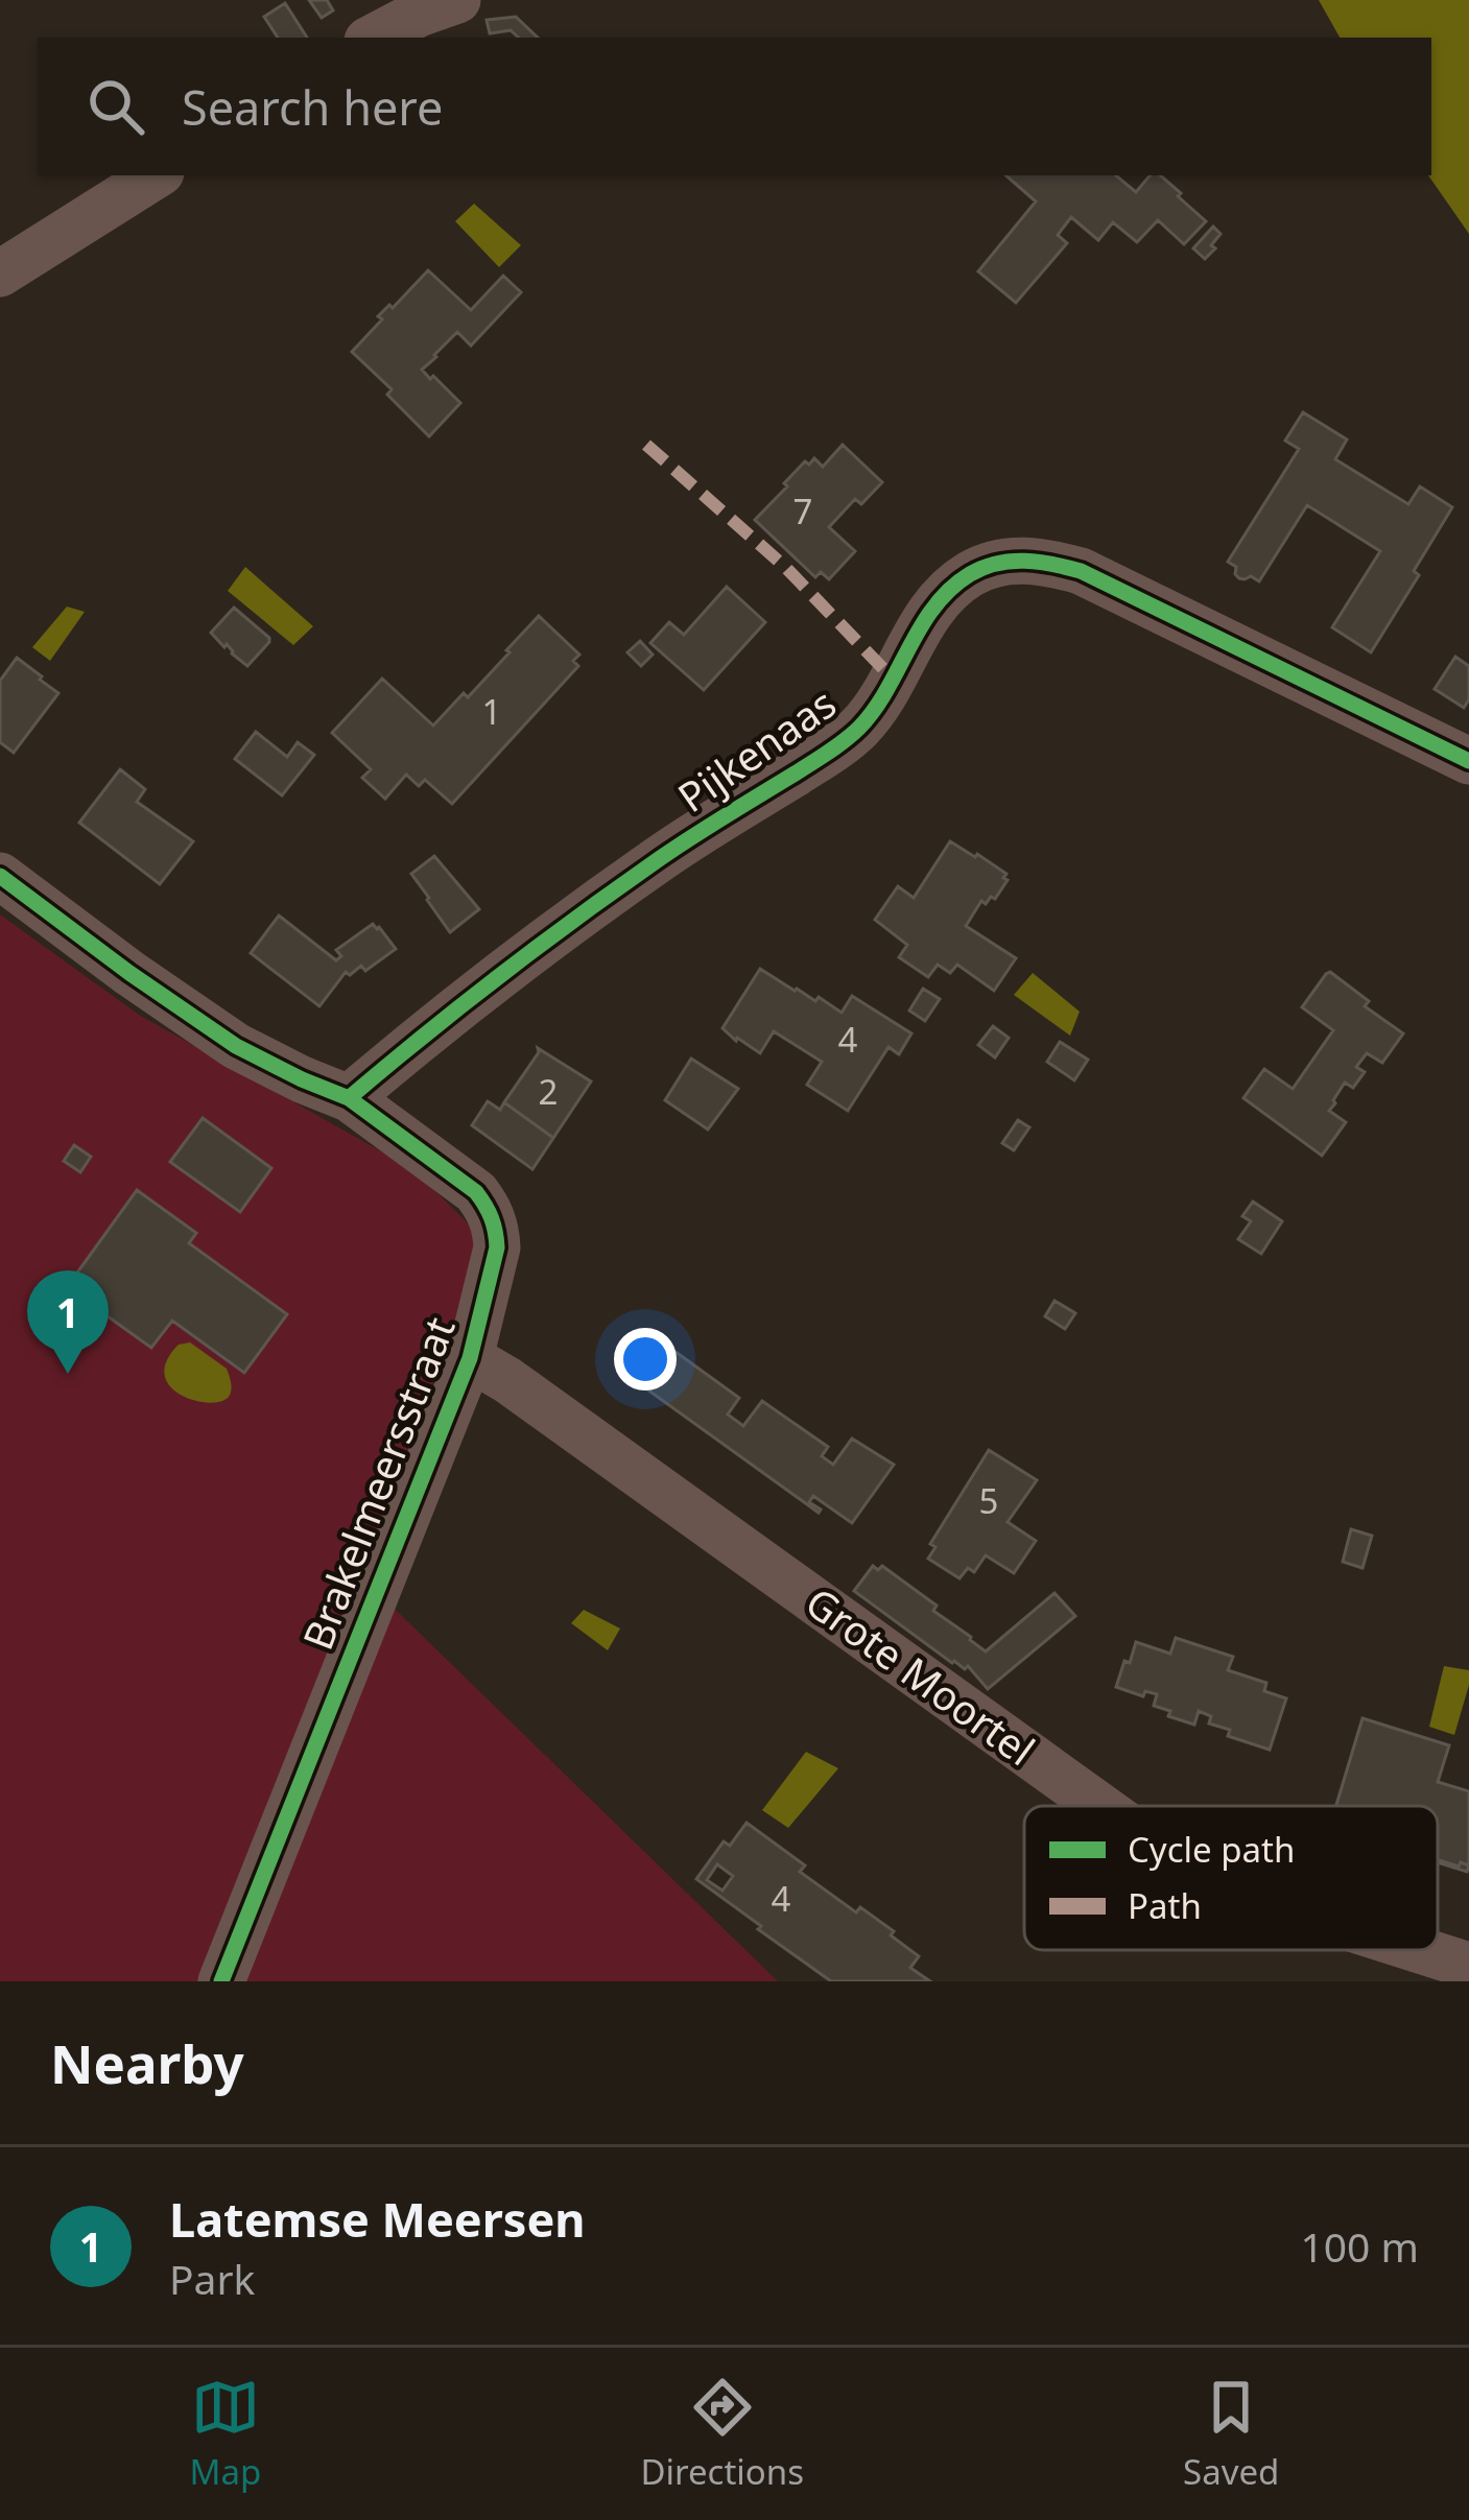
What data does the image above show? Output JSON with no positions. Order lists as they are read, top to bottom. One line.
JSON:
{"streets":{"street":["Pijkenaas","Brakelmeersstraat","Grote Moortel"]},"crossings":[["Pijkenaas","Brakelmeersstraat"],["Brakelmeersstraat","Grote Moortel"]],"house_numbers":["7","1","4","2","5","4"],"legend":["Cycle path","Path"],"page":{"search":"Search here","pins":"1","heading":"Nearby","list":[{"mark":"1","name":"Latemse Meersen","note":"Park","value":"100 m"}],"nav":["Map","Directions","Saved"]}}
